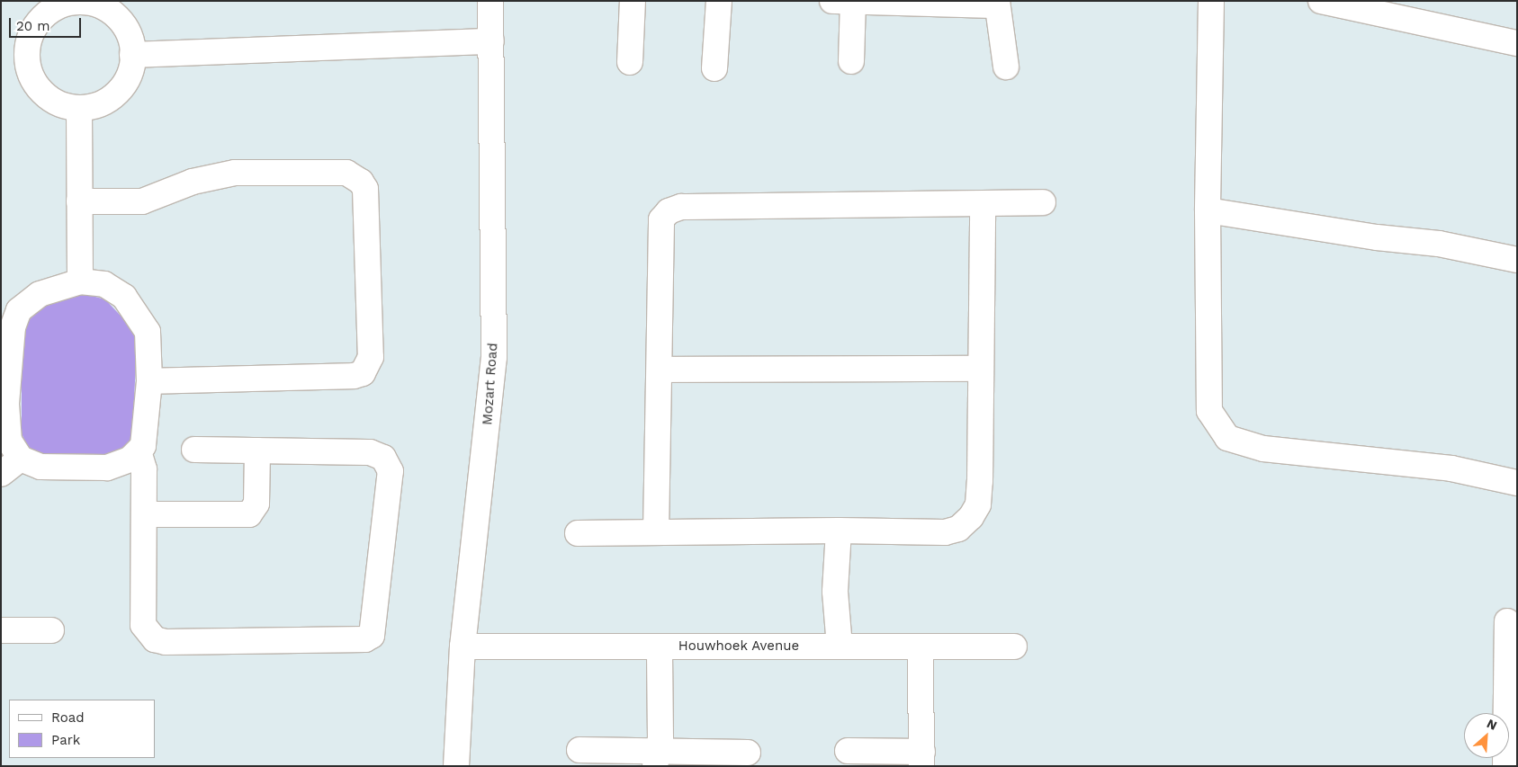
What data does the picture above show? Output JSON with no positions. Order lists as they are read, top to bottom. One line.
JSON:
{"streets":{"street":["Mozart Road","Houwhoek Avenue"]},"crossings":[["Mozart Road","Houwhoek Avenue"]],"legend":["Road","Park"],"scale_bar":"20 m","north":"top right"}
